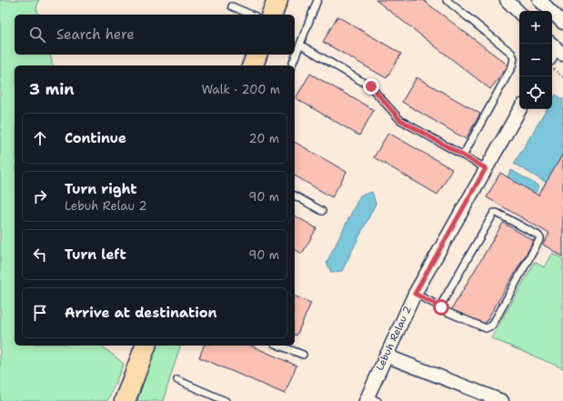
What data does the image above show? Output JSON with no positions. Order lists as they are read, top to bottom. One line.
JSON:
{"streets":{"street":["Lebuh Relau 2"]},"page":{"map_buttons":["+","−"],"search":"Search here","heading":["3 min","Walk · 200 m"],"list":[["Continue","20 m"],["Turn right","Lebuh Relau 2","90 m"],["Turn left","90 m"],"Arrive at destination"]}}
